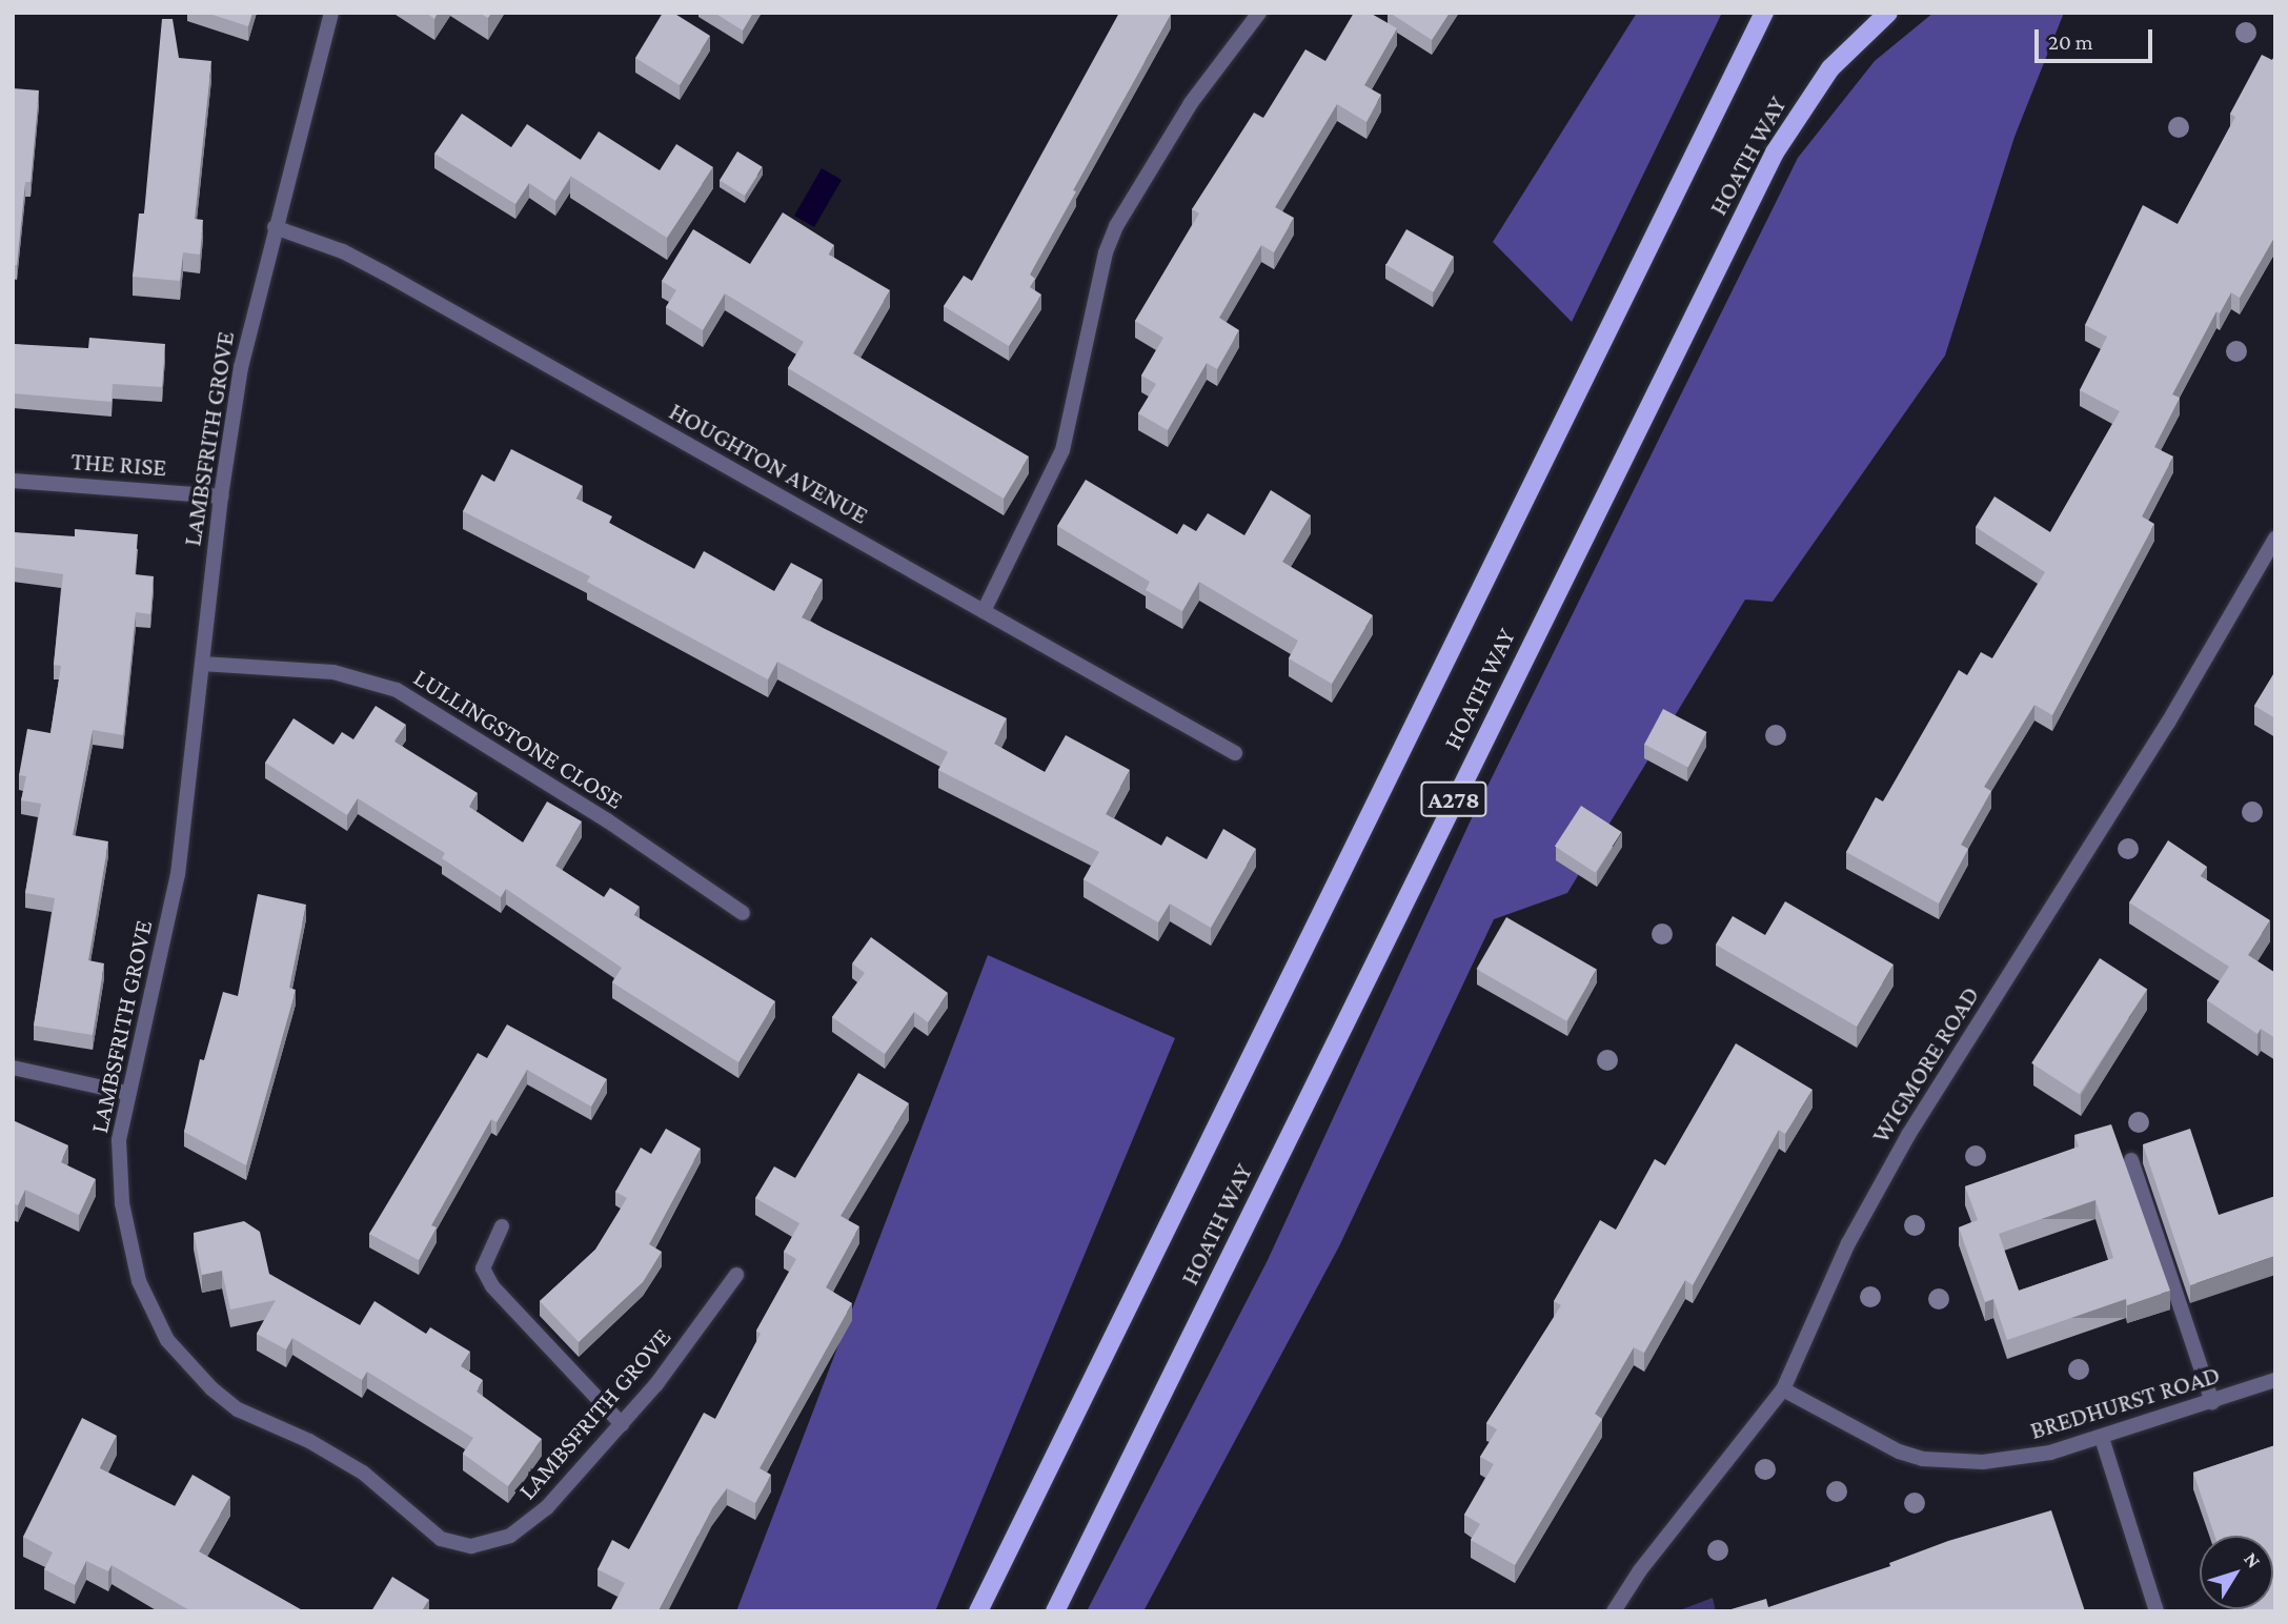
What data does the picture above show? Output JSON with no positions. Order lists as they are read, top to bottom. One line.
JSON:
{"streets":{"main road":["HOATH WAY","A278"],"street":["LAMBSFRITH GROVE","HOUGHTON AVENUE","THE RISE","LULLINGSTONE CLOSE","WIGMORE ROAD","BREDHURST ROAD"]},"crossings":[["LAMBSFRITH GROVE","HOUGHTON AVENUE"],["LAMBSFRITH GROVE","THE RISE"],["LAMBSFRITH GROVE","LULLINGSTONE CLOSE"],["WIGMORE ROAD","BREDHURST ROAD"]],"scale_bar":"20 m","north":"top right"}
